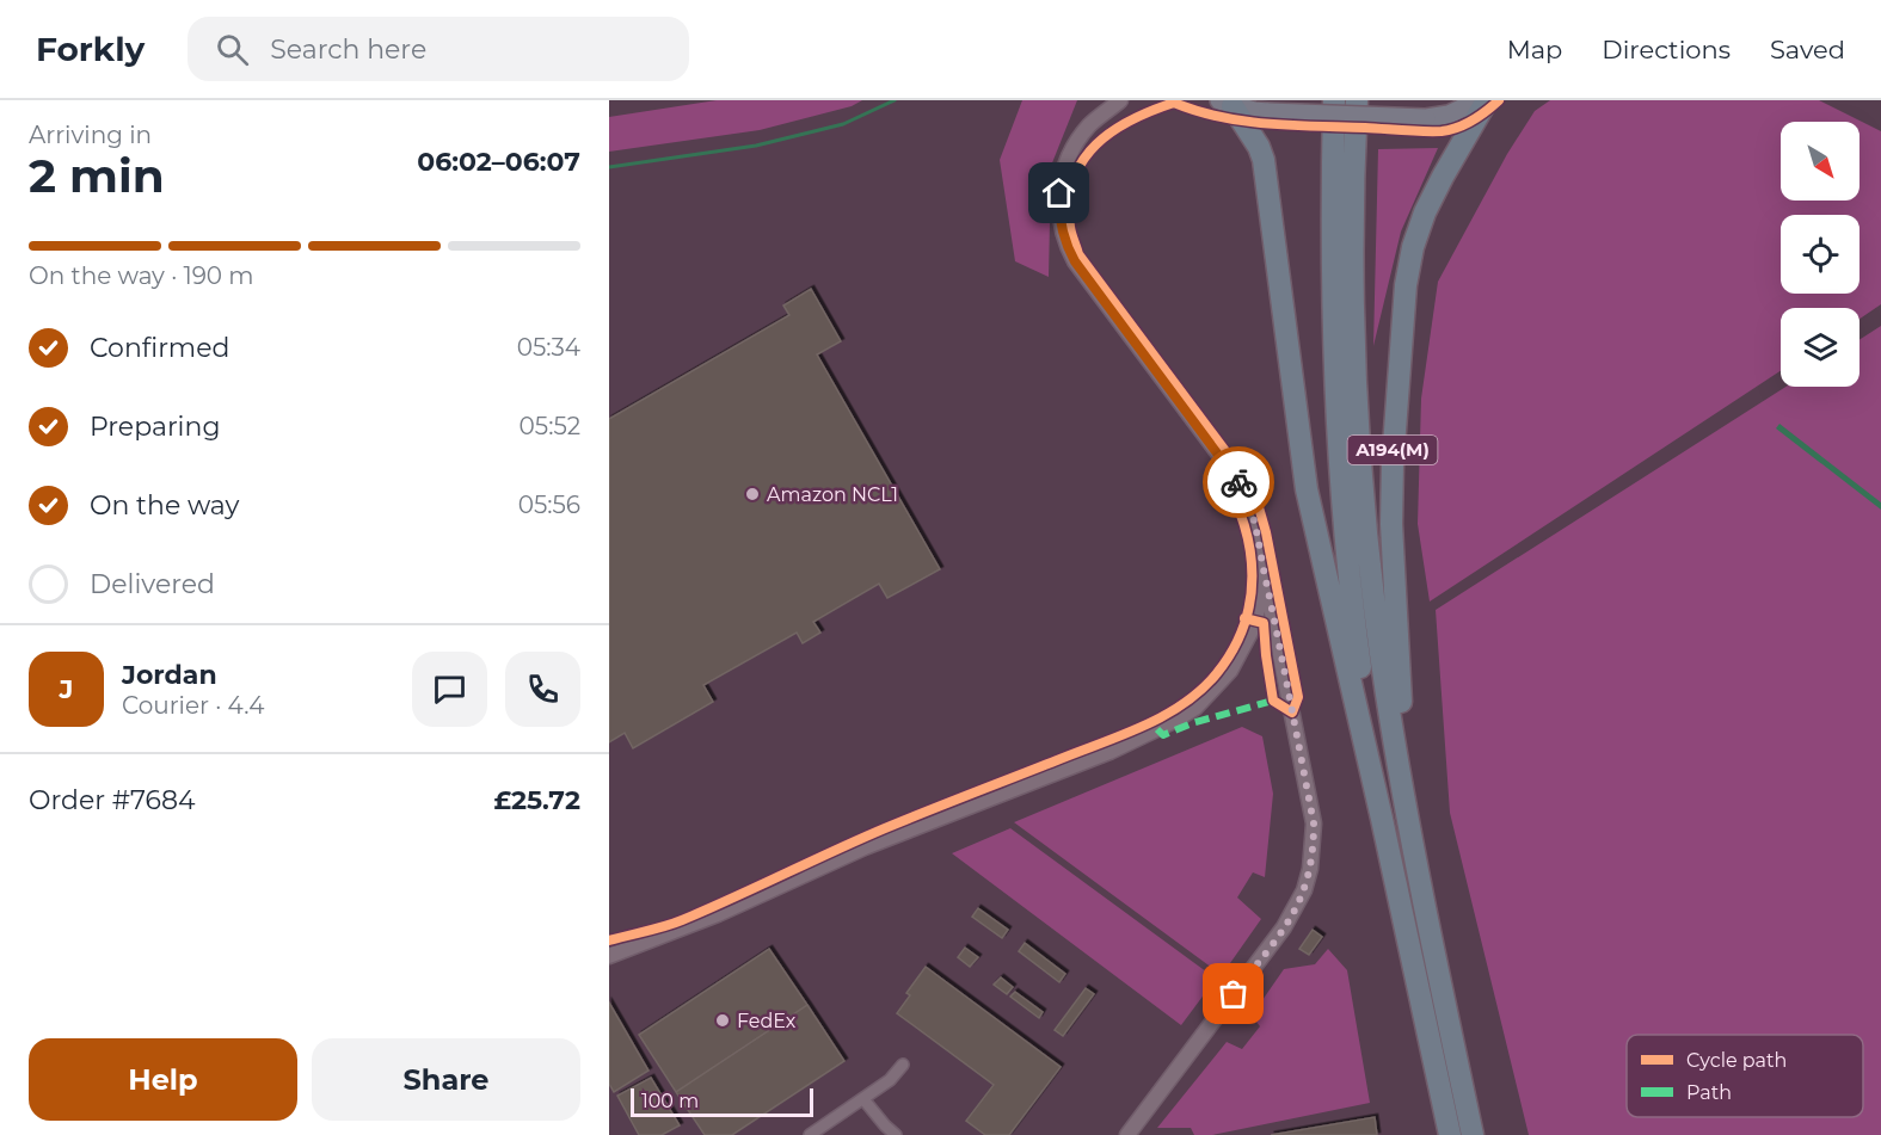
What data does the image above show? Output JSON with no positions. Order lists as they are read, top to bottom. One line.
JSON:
{"streets":{"highway":["A194(M)"]},"places":["Amazon NCL1","FedEx"],"legend":["Cycle path","Path"],"scale_bar":"100 m","north":"bottom right","page":{"header":"Forkly","search":"Search here","nav":["Map","Directions","Saved"],"heading":["2 min","Arriving in","06:02–06:07"],"panel":["Jordan","Courier · 4.4","Order #7684","£25.72"],"bar":"On the way · 190 m","list":[["Confirmed","05:34"],["Preparing","05:52"],["On the way","05:56"],"Delivered"],"round":"J","buttons":["Help","Share"],"scale":"100 m"}}
